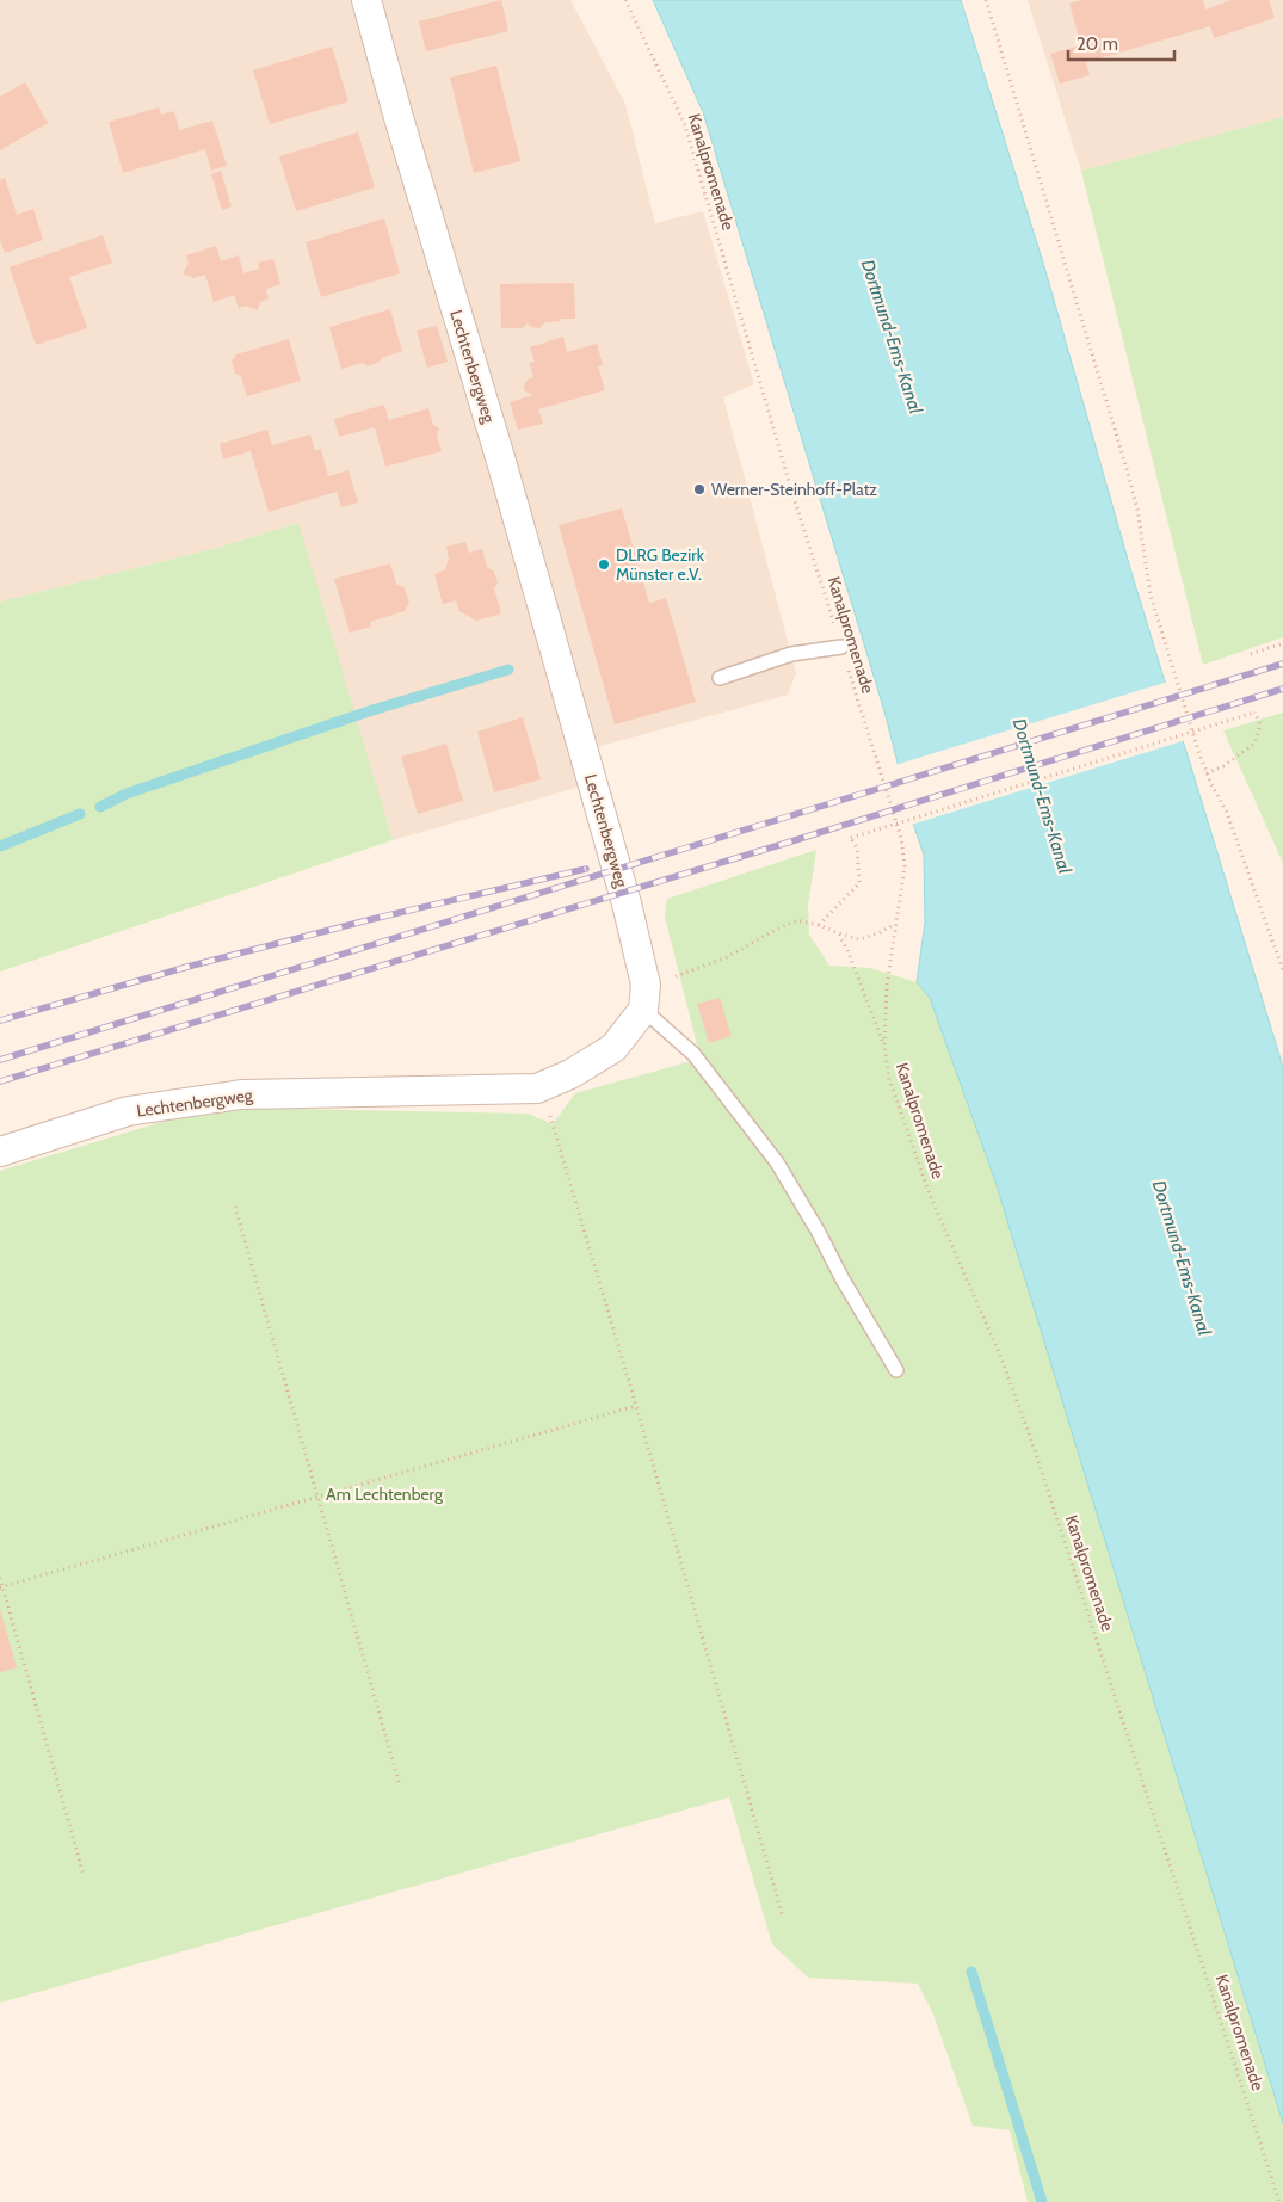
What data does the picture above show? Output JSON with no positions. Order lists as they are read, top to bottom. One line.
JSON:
{"streets":{"street":["Lechtenbergweg"],"path":["Kanalpromenade"]},"water":["Dortmund-Ems-Kanal"],"parks":["Am Lechtenberg"],"places":["Werner-Steinhoff-Platz","DLRG Bezirk Münster e.V."],"scale_bar":"20 m"}
